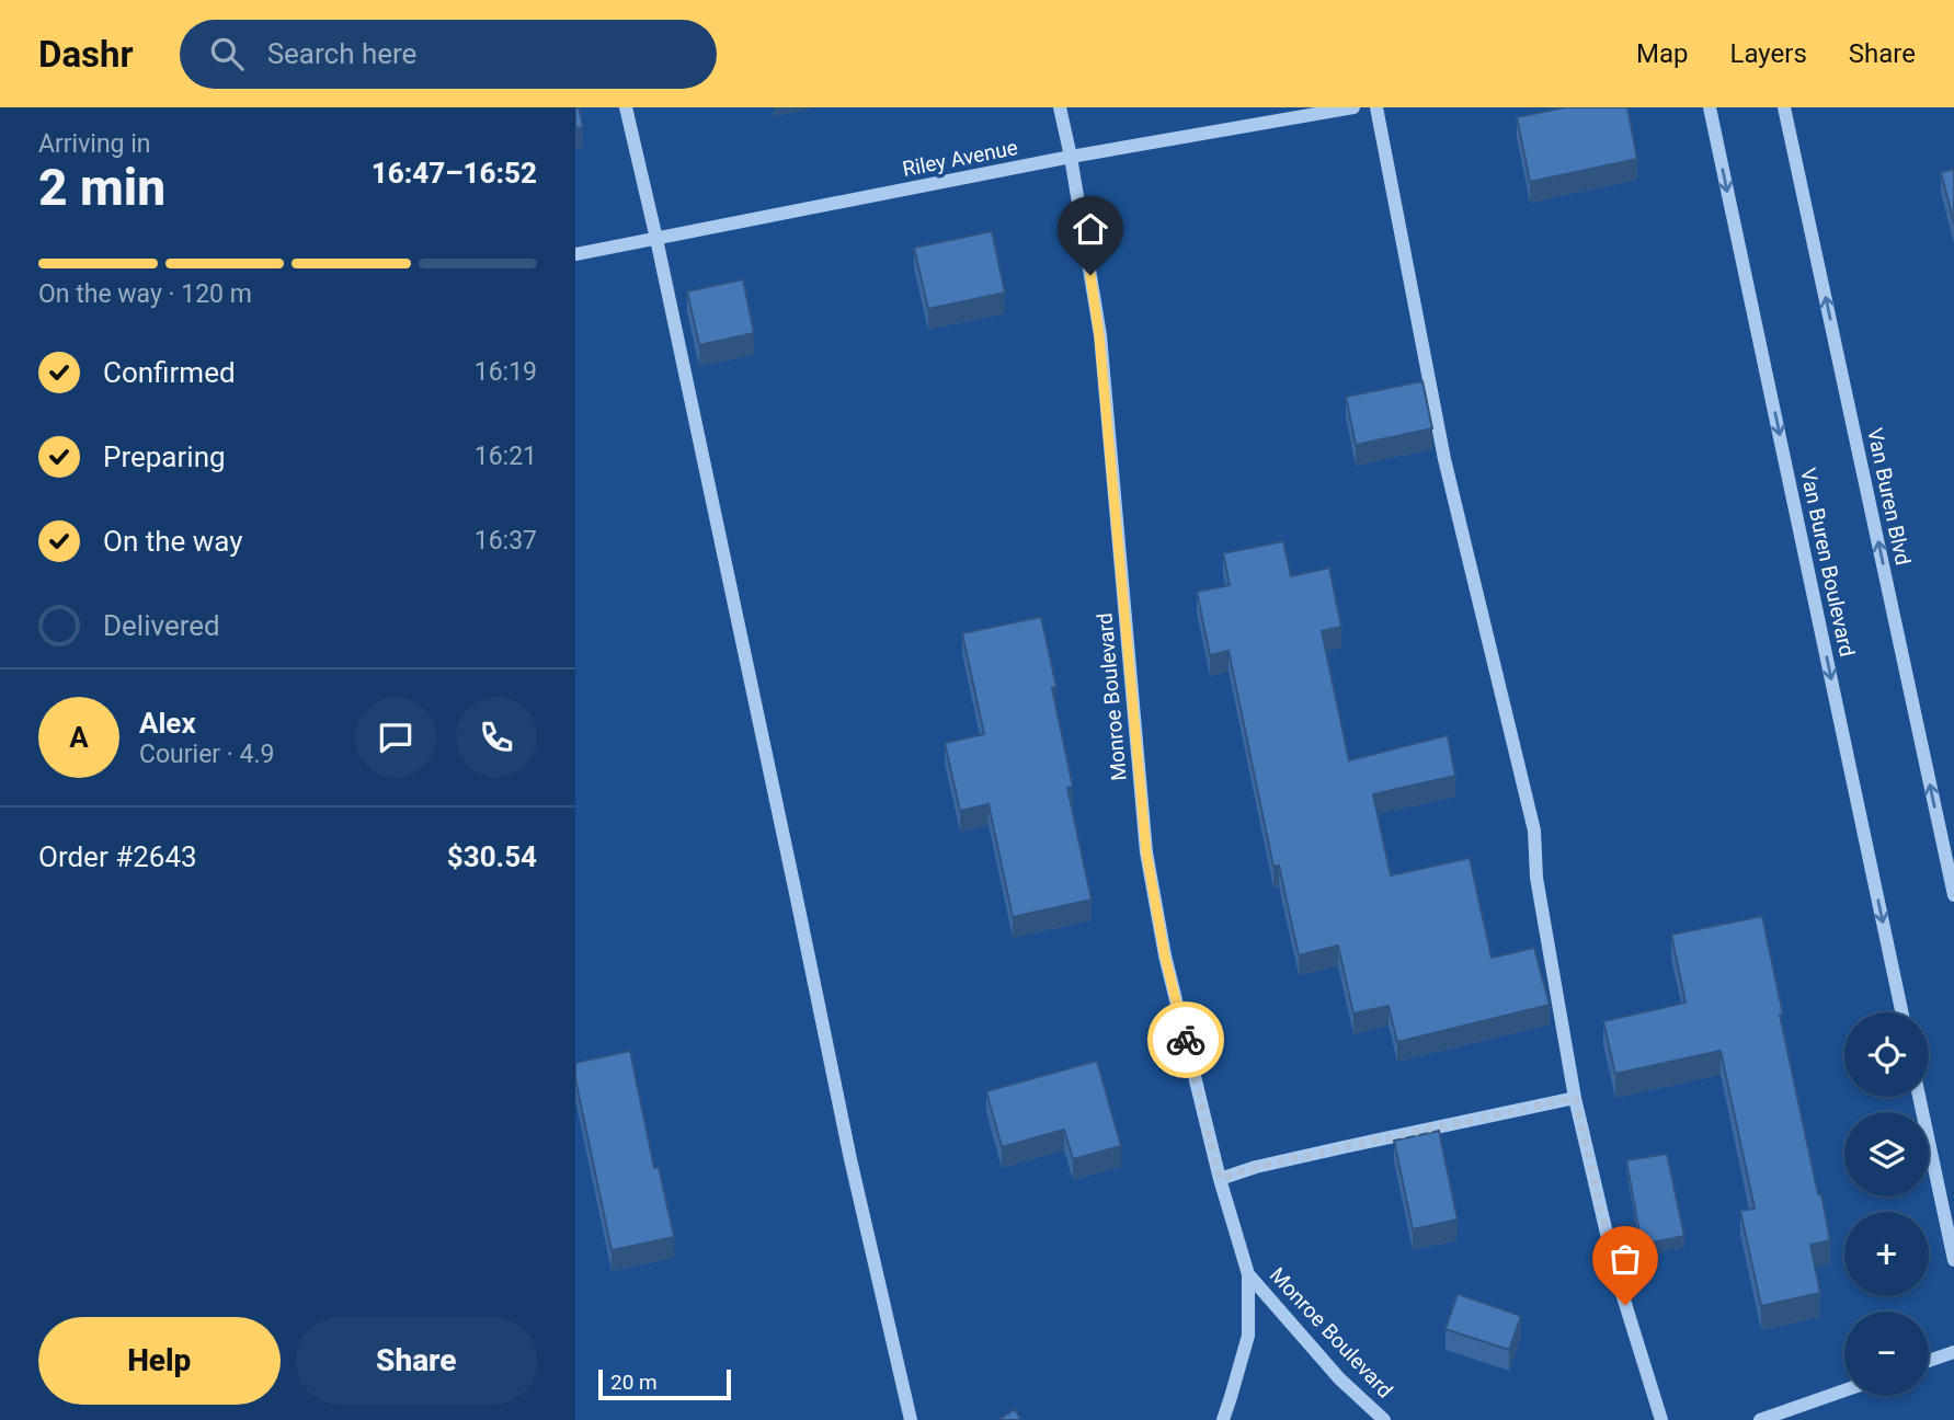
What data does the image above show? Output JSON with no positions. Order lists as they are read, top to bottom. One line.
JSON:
{"streets":{"street":["Riley Avenue","Van Buren Blvd","Van Buren Boulevard","Monroe Boulevard"]},"crossings":[["Riley Avenue","Monroe Boulevard"]],"one_way":["Van Buren Blvd","Van Buren Boulevard"],"scale_bar":"20 m","page":{"header":"Dashr","search":"Search here","nav":["Map","Layers","Share"],"heading":["2 min","Arriving in","16:47–16:52"],"panel":["Alex","Courier · 4.9","Order #2643","$30.54"],"bar":"On the way · 120 m","list":[["Confirmed","16:19"],["Preparing","16:21"],["On the way","16:37"],"Delivered"],"round":"A","map_buttons":["+","−"],"buttons":["Help","Share"],"scale":"20 m"}}
